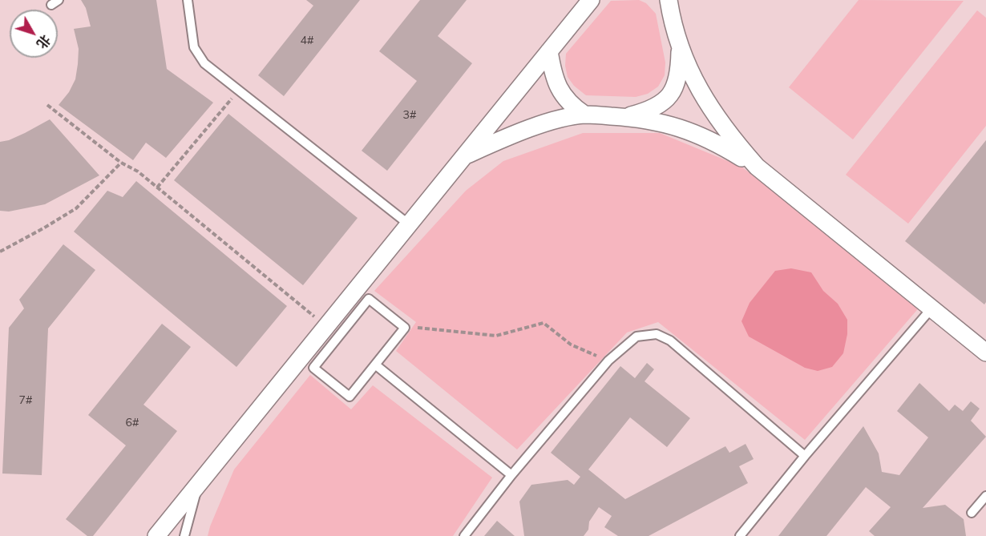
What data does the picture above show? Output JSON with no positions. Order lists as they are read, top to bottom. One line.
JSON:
{"house_numbers":["4#","3#","7#","6#"],"north":"bottom right"}
